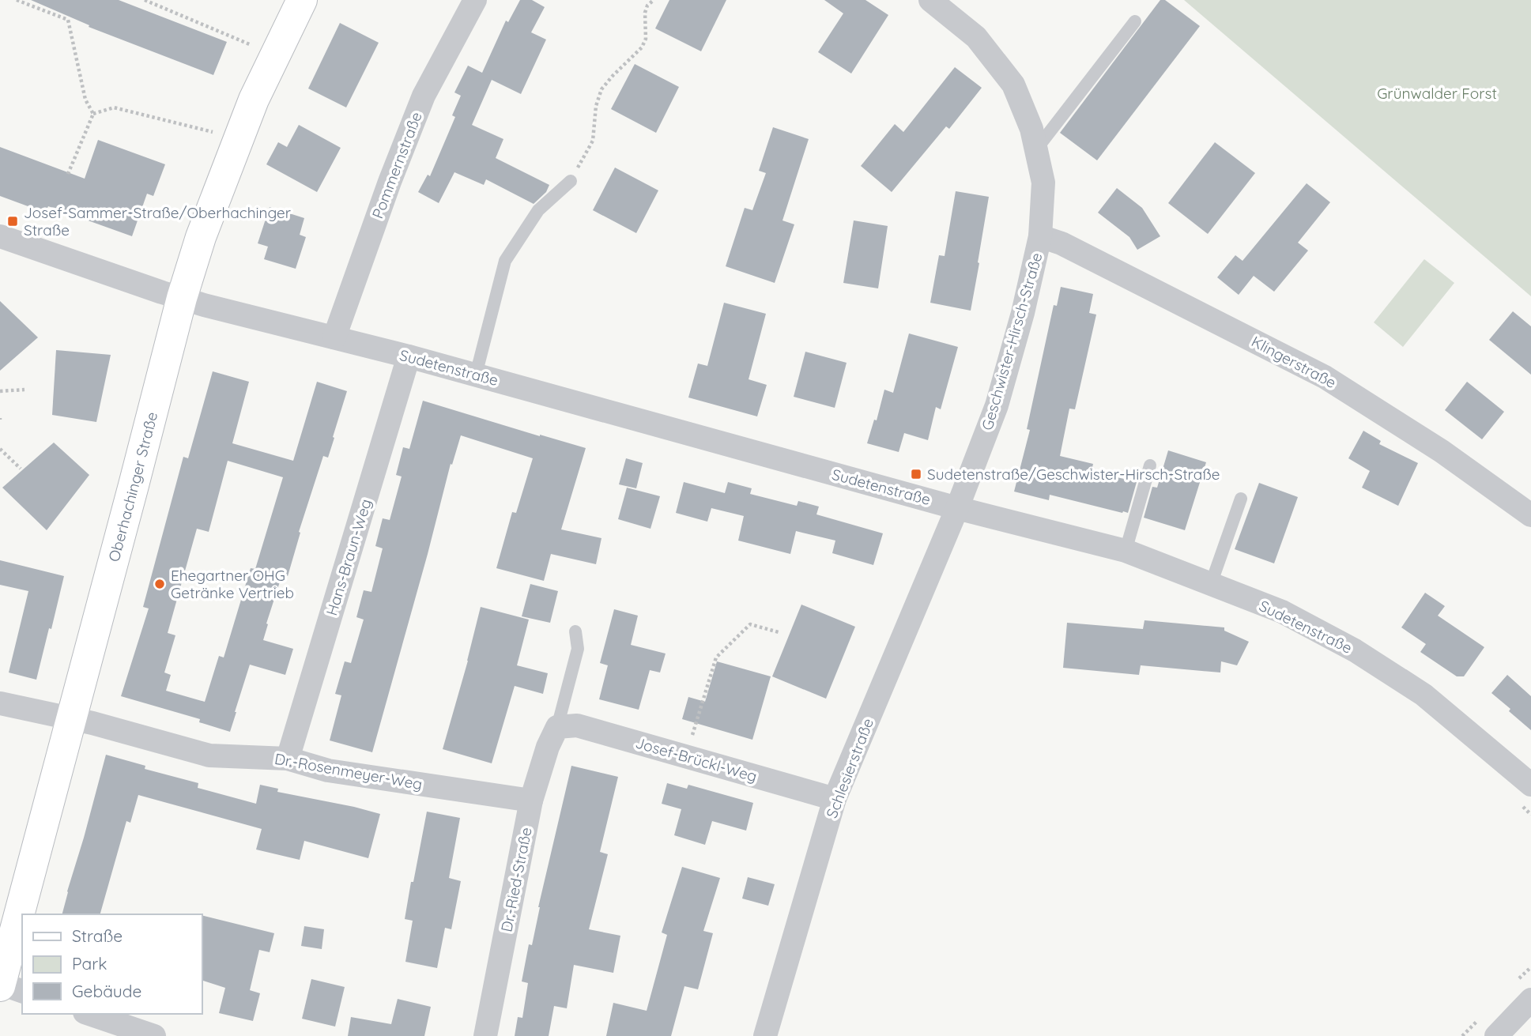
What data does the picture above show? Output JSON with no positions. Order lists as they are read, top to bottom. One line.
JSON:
{"streets":{"main road":["Oberhachinger Straße"],"street":["Pommernstraße","Geschwister-Hirsch-Straße","Klingerstraße","Sudetenstraße","Hans-Braun-Weg","Josef-Brückl-Weg","Schlesierstraße","Dr.-Rosenmeyer-Weg","Dr.-Ried-Straße"]},"crossings":[["Pommernstraße","Sudetenstraße"],["Geschwister-Hirsch-Straße","Klingerstraße"],["Geschwister-Hirsch-Straße","Sudetenstraße"],["Geschwister-Hirsch-Straße","Schlesierstraße"],["Sudetenstraße","Oberhachinger Straße"],["Sudetenstraße","Hans-Braun-Weg"],["Sudetenstraße","Schlesierstraße"],["Oberhachinger Straße","Dr.-Rosenmeyer-Weg"],["Hans-Braun-Weg","Dr.-Rosenmeyer-Weg"],["Josef-Brückl-Weg","Schlesierstraße"],["Josef-Brückl-Weg","Dr.-Ried-Straße"],["Dr.-Rosenmeyer-Weg","Dr.-Ried-Straße"]],"parks":["Grünwalder Forst"],"places":{"transit":["Josef-Sammer-Straße/Oberhachinger Straße","Sudetenstraße/Geschwister-Hirsch-Straße"],"other":["Ehegartner OHG Getränke Vertrieb"]},"legend":["Straße","Park","Gebäude"]}
